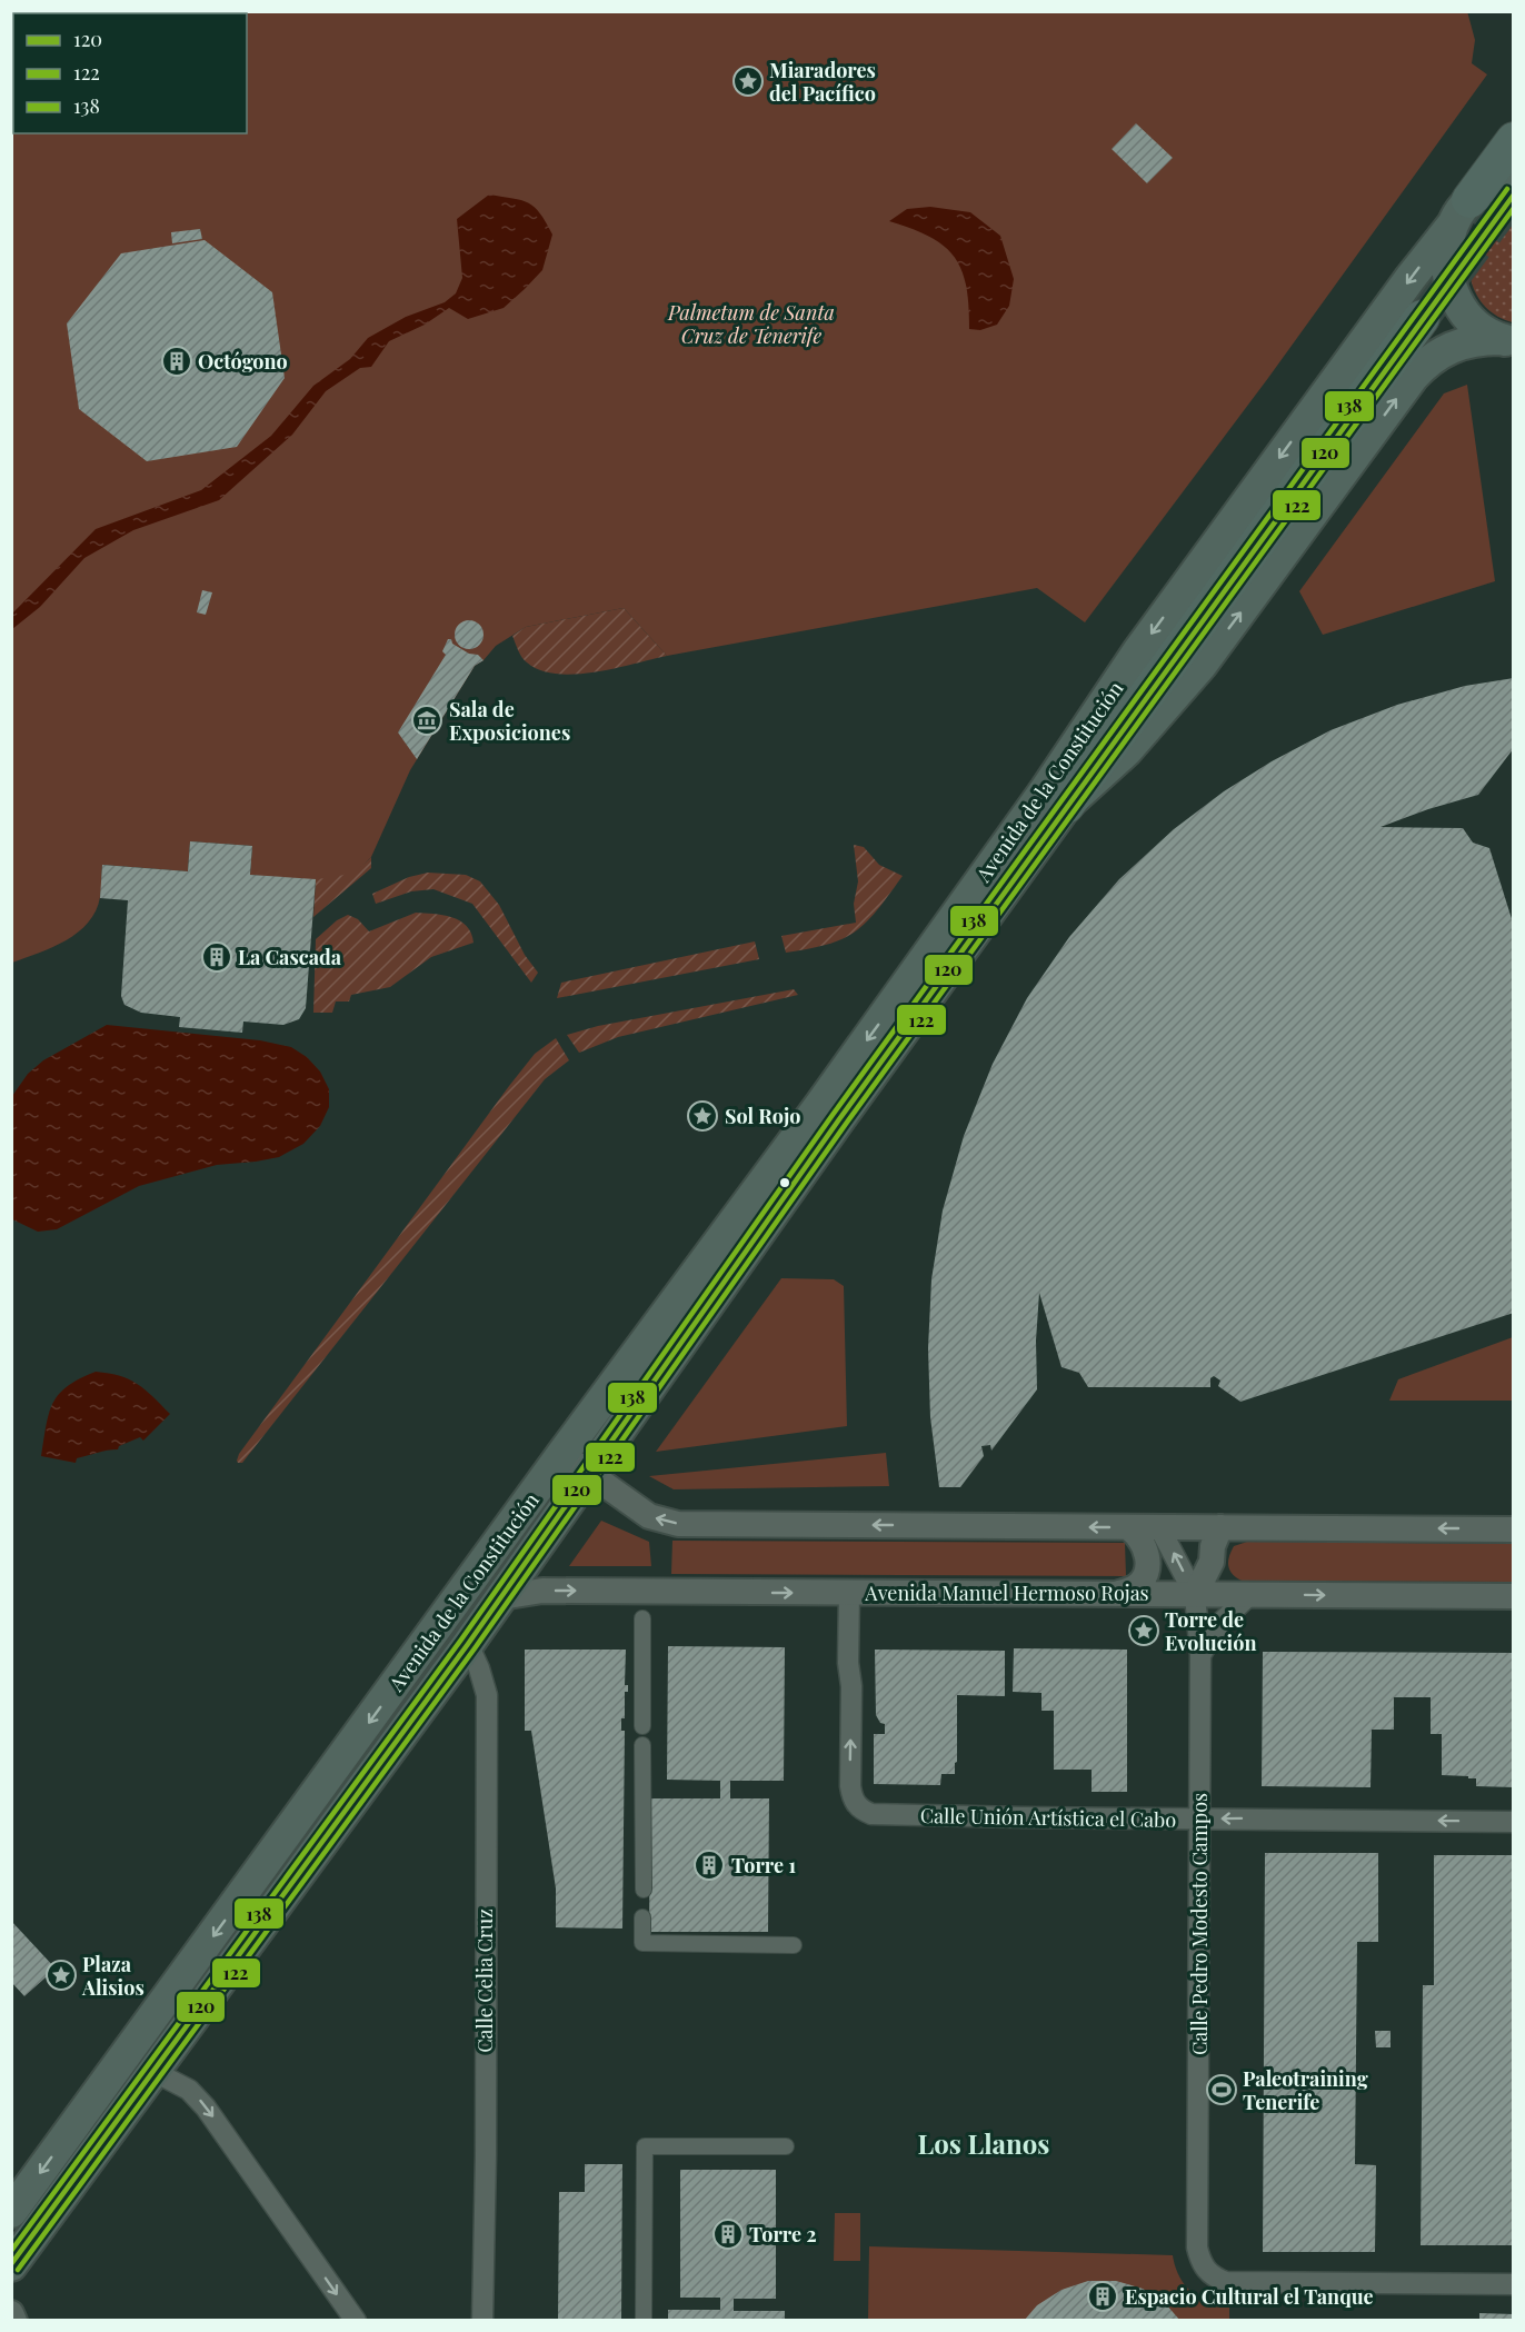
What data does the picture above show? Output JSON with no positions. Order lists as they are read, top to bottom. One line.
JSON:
{"streets":{"highway":["Avenida de la Constitución"],"street":["Avenida Manuel Hermoso Rojas","Calle Unión Artística el Cabo","Calle Pedro Modesto Campos","Calle Celia Cruz"]},"crossings":[["Avenida de la Constitución","Avenida Manuel Hermoso Rojas"],["Avenida de la Constitución","Calle Celia Cruz"],["Avenida Manuel Hermoso Rojas","Calle Unión Artística el Cabo"],["Avenida Manuel Hermoso Rojas","Calle Pedro Modesto Campos"],["Calle Unión Artística el Cabo","Calle Pedro Modesto Campos"]],"one_way":["Calle Unión Artística el Cabo"],"districts":["Los Llanos"],"parks":["Palmetum de Santa Cruz de Tenerife"],"places":{"place":["Miaradores del Pacífico","Sol Rojo","Torre de Evolución","Plaza Alisios"],"building":["Octógono","La Cascada","Torre 1","Torre 2","Espacio Cultural el Tanque"],"museum":["Sala de Exposiciones"],"sports":["Paleotraining Tenerife"]},"lines":["transit line 138","transit line 120","transit line 122"],"legend":["120","122","138"]}
